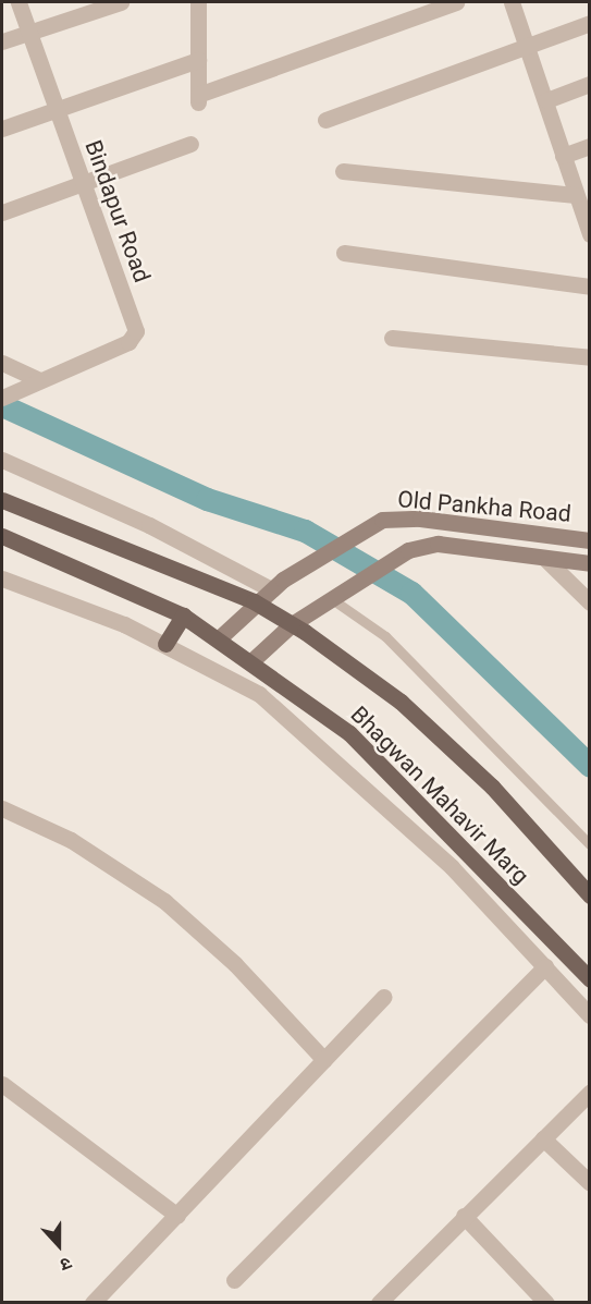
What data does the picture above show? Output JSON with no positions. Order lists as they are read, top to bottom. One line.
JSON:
{"streets":{"main road":["Bhagwan Mahavir Marg"],"street":["Bindapur Road","Old Pankha Road"]},"crossings":[["Old Pankha Road","Bhagwan Mahavir Marg"]],"north":"bottom"}
